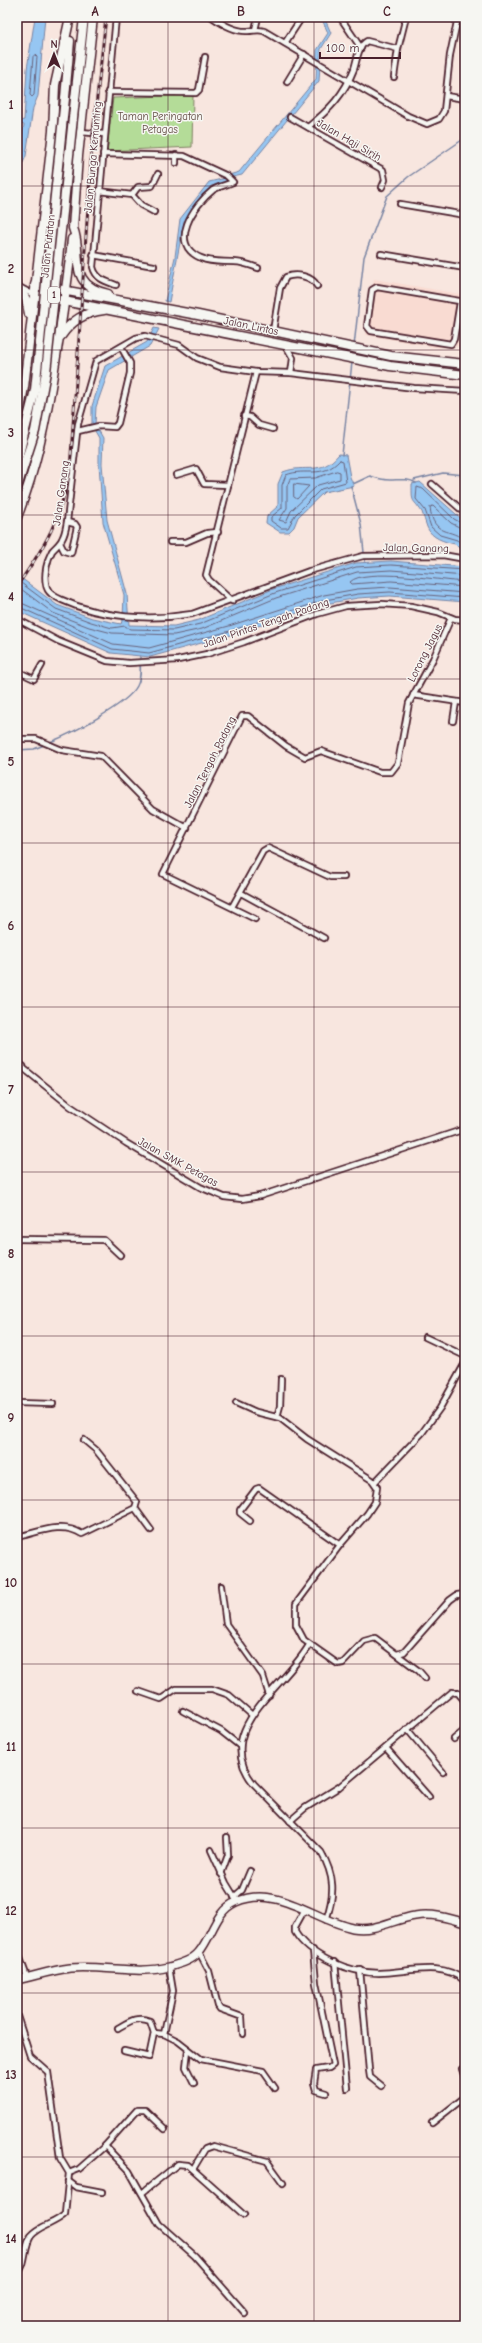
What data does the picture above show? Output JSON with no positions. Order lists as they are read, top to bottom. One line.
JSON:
{"streets":{"highway":["Jalan Putatan","1","Jalan Lintas"],"street":["Jalan Haji Sirih","Jalan Bunga Kemunting","Jalan Ganang","Jalan Pintas Tengah Padang","Lorong Jagus","Jalan Tengah Padang","Jalan SMK Petagas"]},"crossings":[["Jalan Pintas Tengah Padang","Lorong Jagus"],["Lorong Jagus","Jalan Tengah Padang"]],"parks":["Taman Peringatan Petagas"],"scale_bar":"100 m","north":"top","grid":{"columns":["A","B","C"],"rows":["1","2","3","4","5","6","7","8","9","10","11","12","13","14"]}}
